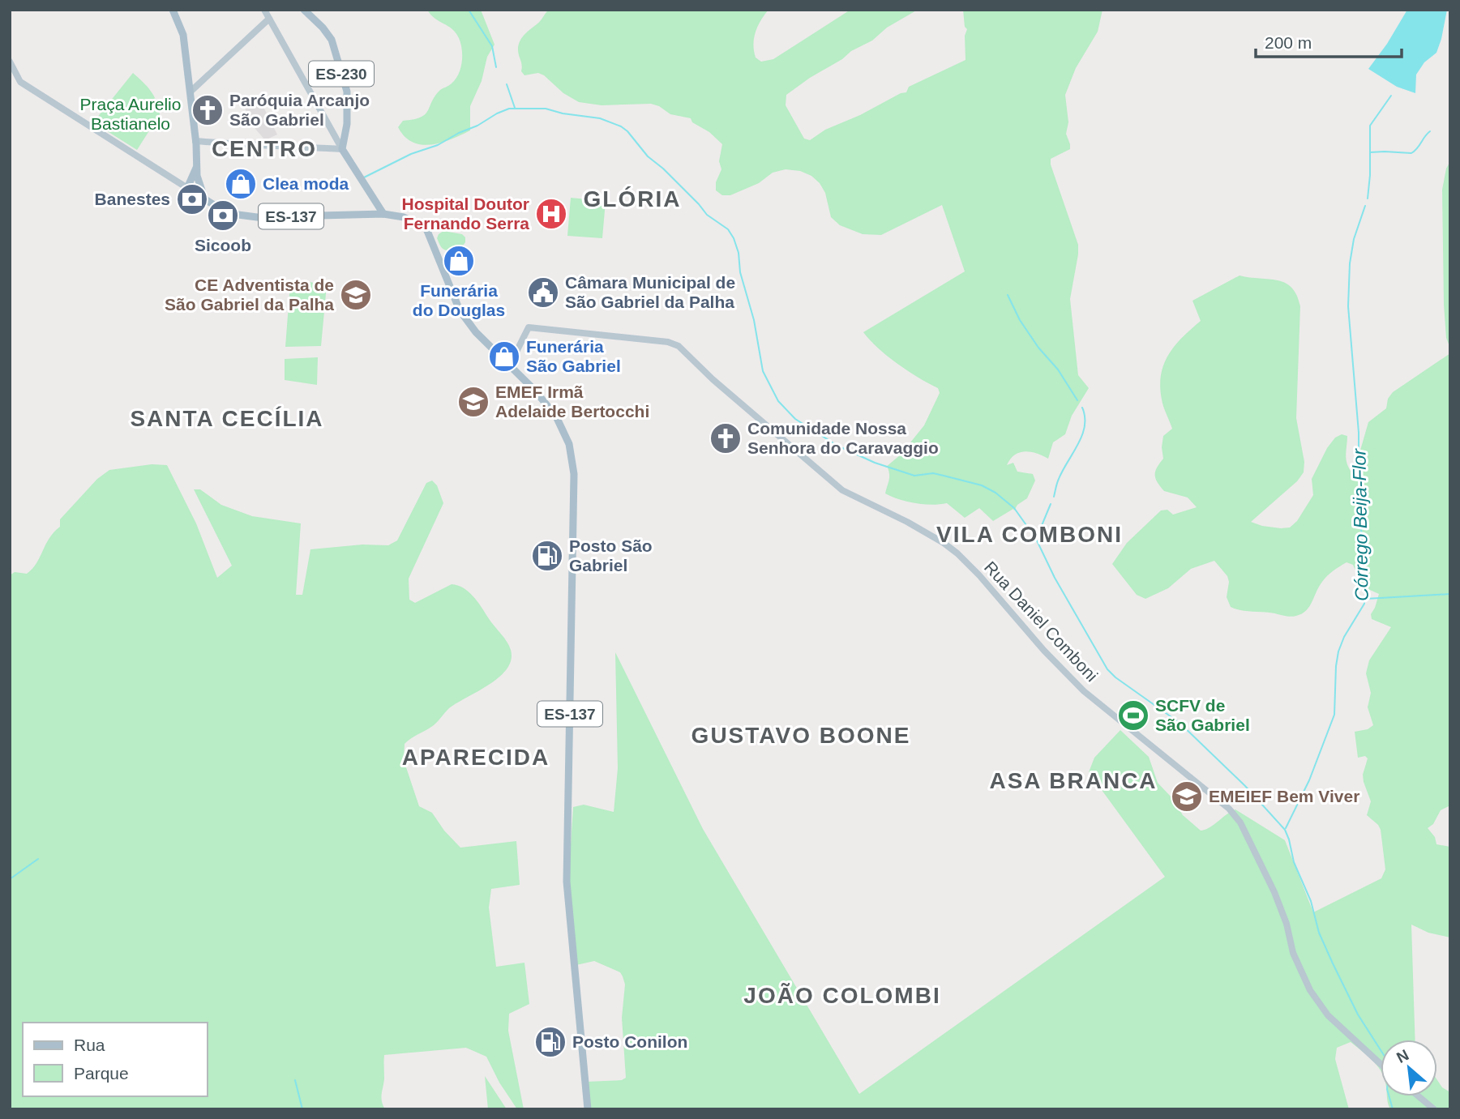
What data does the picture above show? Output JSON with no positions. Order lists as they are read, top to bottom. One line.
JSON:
{"streets":{"main road":["ES-230","ES-137"],"street":["Rua Daniel Comboni"]},"crossings":[["ES-137","Rua Daniel Comboni"]],"districts":["CENTRO","GLÓRIA","SANTA CECÍLIA","VILA COMBONI","GUSTAVO BOONE","APARECIDA","ASA BRANCA","JOÃO COLOMBI"],"water":["Córrego Beija-Flor"],"parks":["Praça Aurelio Bastianelo"],"places":{"church":["Paróquia Arcanjo São Gabriel","Comunidade Nossa Senhora do Caravaggio"],"shop":["Clea moda","Funerária do Douglas","Funerária São Gabriel"],"bank":["Banestes","Sicoob"],"hospital":["Hospital Doutor Fernando Serra"],"public building":["Câmara Municipal de São Gabriel da Palha"],"school or university":["CE Adventista de São Gabriel da Palha","EMEF Irmã Adelaide Bertocchi","EMEIEF Bem Viver"],"fuel station":["Posto São Gabriel","Posto Conilon"],"sports":["SCFV de São Gabriel"]},"legend":["Rua","Parque"],"scale_bar":"200 m","north":"top left"}
